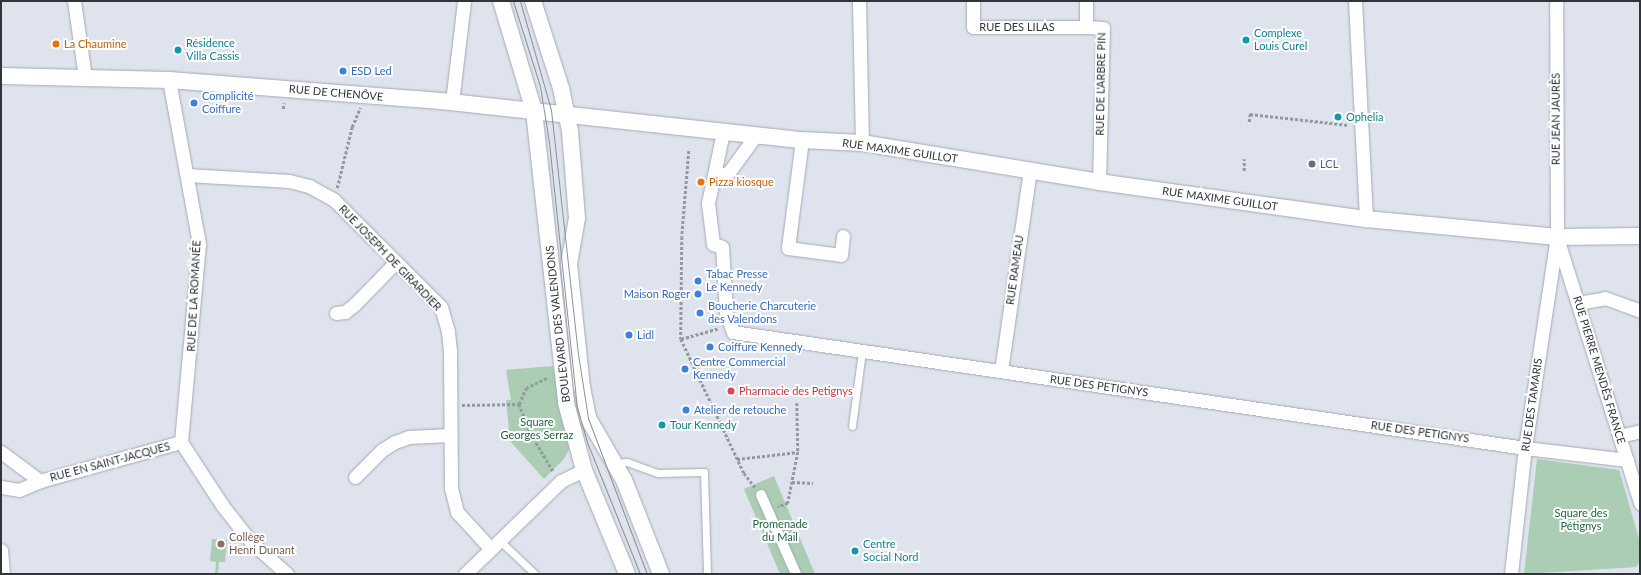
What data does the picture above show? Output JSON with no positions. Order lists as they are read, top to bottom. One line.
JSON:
{"streets":{"street":["RUE DES LILAS","RUE DE L'ARBRE PIN","RUE DE CHENÔVE","RUE JEAN JAURÈS","RUE MAXIME GUILLOT","RUE JOSEPH DE GIRARDIER","RUE RAMEAU","RUE DE LA ROMANÉE","BOULEVARD DES VALENDONS","RUE PIERRE MENDÈS FRANCE","RUE DES PETIGNYS","RUE DES TAMARIS","RUE EN SAINT-JACQUES"]},"crossings":[["RUE DES LILAS","RUE DE L'ARBRE PIN"],["RUE DE L'ARBRE PIN","RUE MAXIME GUILLOT"],["RUE DE CHENÔVE","RUE MAXIME GUILLOT"],["RUE DE CHENÔVE","RUE DE LA ROMANÉE"],["RUE DE CHENÔVE","BOULEVARD DES VALENDONS"],["RUE JEAN JAURÈS","RUE MAXIME GUILLOT"],["RUE JEAN JAURÈS","RUE PIERRE MENDÈS FRANCE"],["RUE JEAN JAURÈS","RUE DES TAMARIS"],["RUE MAXIME GUILLOT","RUE RAMEAU"],["RUE MAXIME GUILLOT","RUE PIERRE MENDÈS FRANCE"],["RUE MAXIME GUILLOT","RUE DES TAMARIS"],["RUE JOSEPH DE GIRARDIER","RUE DE LA ROMANÉE"],["RUE RAMEAU","RUE DES PETIGNYS"],["RUE DE LA ROMANÉE","RUE EN SAINT-JACQUES"],["RUE PIERRE MENDÈS FRANCE","RUE DES PETIGNYS"],["RUE PIERRE MENDÈS FRANCE","RUE DES TAMARIS"],["RUE DES PETIGNYS","RUE DES TAMARIS"]],"parks":["Square Georges Serraz","Square des Pétignys","Promenade du Mail"],"places":["Complexe Louis Curel","La Chaumine","Résidence Villa Cassis","ESD Led","Complicité Coiffure","Ophelia","LCL","Pizza kiosque","Tabac Presse Le Kennedy","Maison Roger","Boucherie Charcuterie des Valendons","Lidl","Coiffure Kennedy","Centre Commercial Kennedy","Pharmacie des Petignys","Atelier de retouche","Tour Kennedy","Collège Henri Dunant","Centre Social Nord"]}
